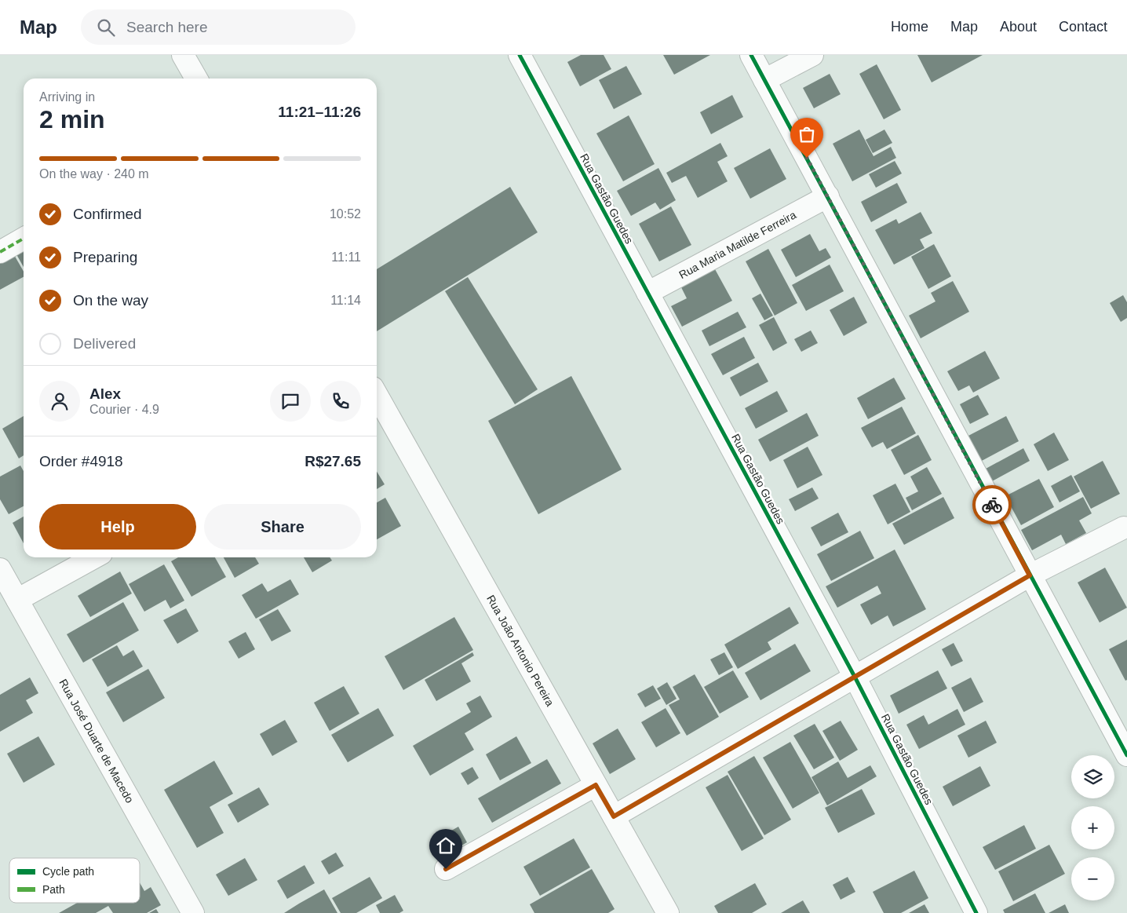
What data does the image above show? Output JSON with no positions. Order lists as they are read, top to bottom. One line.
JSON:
{"streets":{"street":["Rua Gastão Guedes","Rua Maria Matilde Ferreira","Rua João Antonio Pereira","Rua José Duarte de Macedo"]},"crossings":[["Rua Gastão Guedes","Rua Maria Matilde Ferreira"]],"legend":["Cycle path","Path"],"page":{"header":"Map","search":"Search here","nav":["Home","Map","About","Contact"],"heading":["2 min","Arriving in","11:21–11:26"],"panel":["Alex","Courier · 4.9","Order #4918","R$27.65"],"bar":"On the way · 240 m","list":[["Confirmed","10:52"],["Preparing","11:11"],["On the way","11:14"],"Delivered"],"buttons":["Help","Share"],"map_buttons":["+","−"]}}
